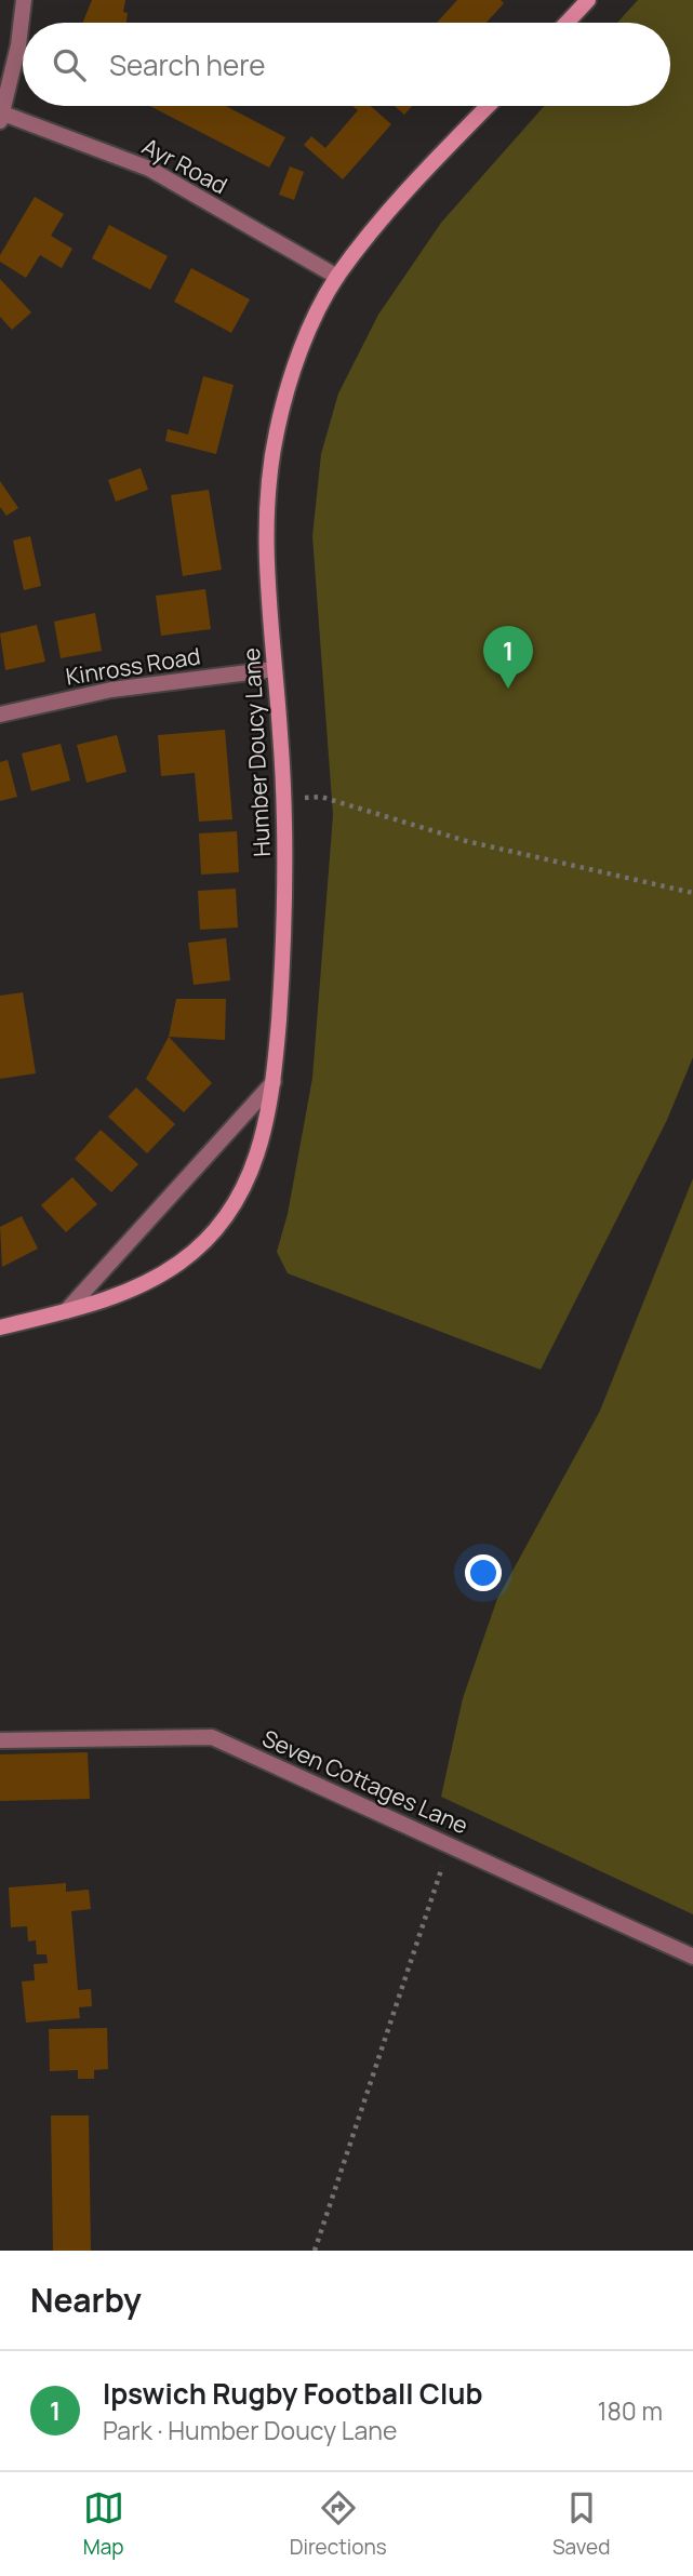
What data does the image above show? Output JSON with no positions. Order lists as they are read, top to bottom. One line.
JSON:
{"streets":{"street":["Ayr Road","Kinross Road","Humber Doucy Lane","Seven Cottages Lane"]},"crossings":[["Ayr Road","Humber Doucy Lane"],["Kinross Road","Humber Doucy Lane"]],"page":{"search":"Search here","pins":"1","heading":"Nearby","list":[{"mark":"1","name":"Ipswich Rugby Football Club","note":"Park · Humber Doucy Lane","value":"180 m"}],"nav":["Map","Directions","Saved"]}}
